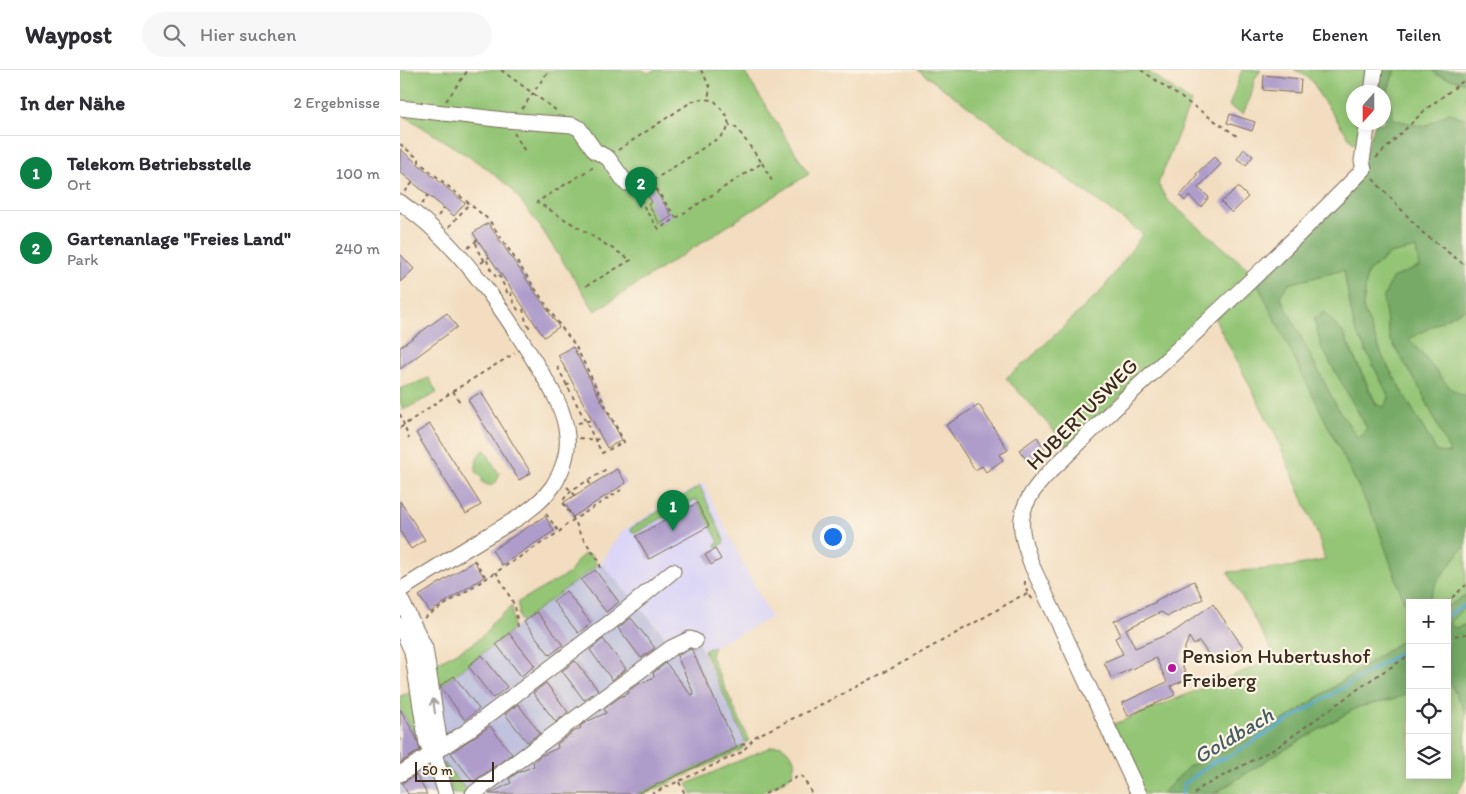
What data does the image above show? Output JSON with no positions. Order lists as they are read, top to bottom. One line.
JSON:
{"streets":{"street":["HUBERTUSWEG"]},"water":["Goldbach"],"places":["Pension Hubertushof Freiberg"],"scale_bar":"50 m","north":"bottom","page":{"header":"Waypost","search":"Hier suchen","nav":["Karte","Ebenen","Teilen"],"heading":["In der Nähe","2 Ergebnisse"],"list":[{"mark":"1","name":"Telekom Betriebsstelle","note":"Ort","value":"100 m"},{"mark":"2","name":"Gartenanlage \"Freies Land\"","note":"Park","value":"240 m"}],"pins":["2","1"],"map_buttons":["+","−"],"scale":"50 m"}}
